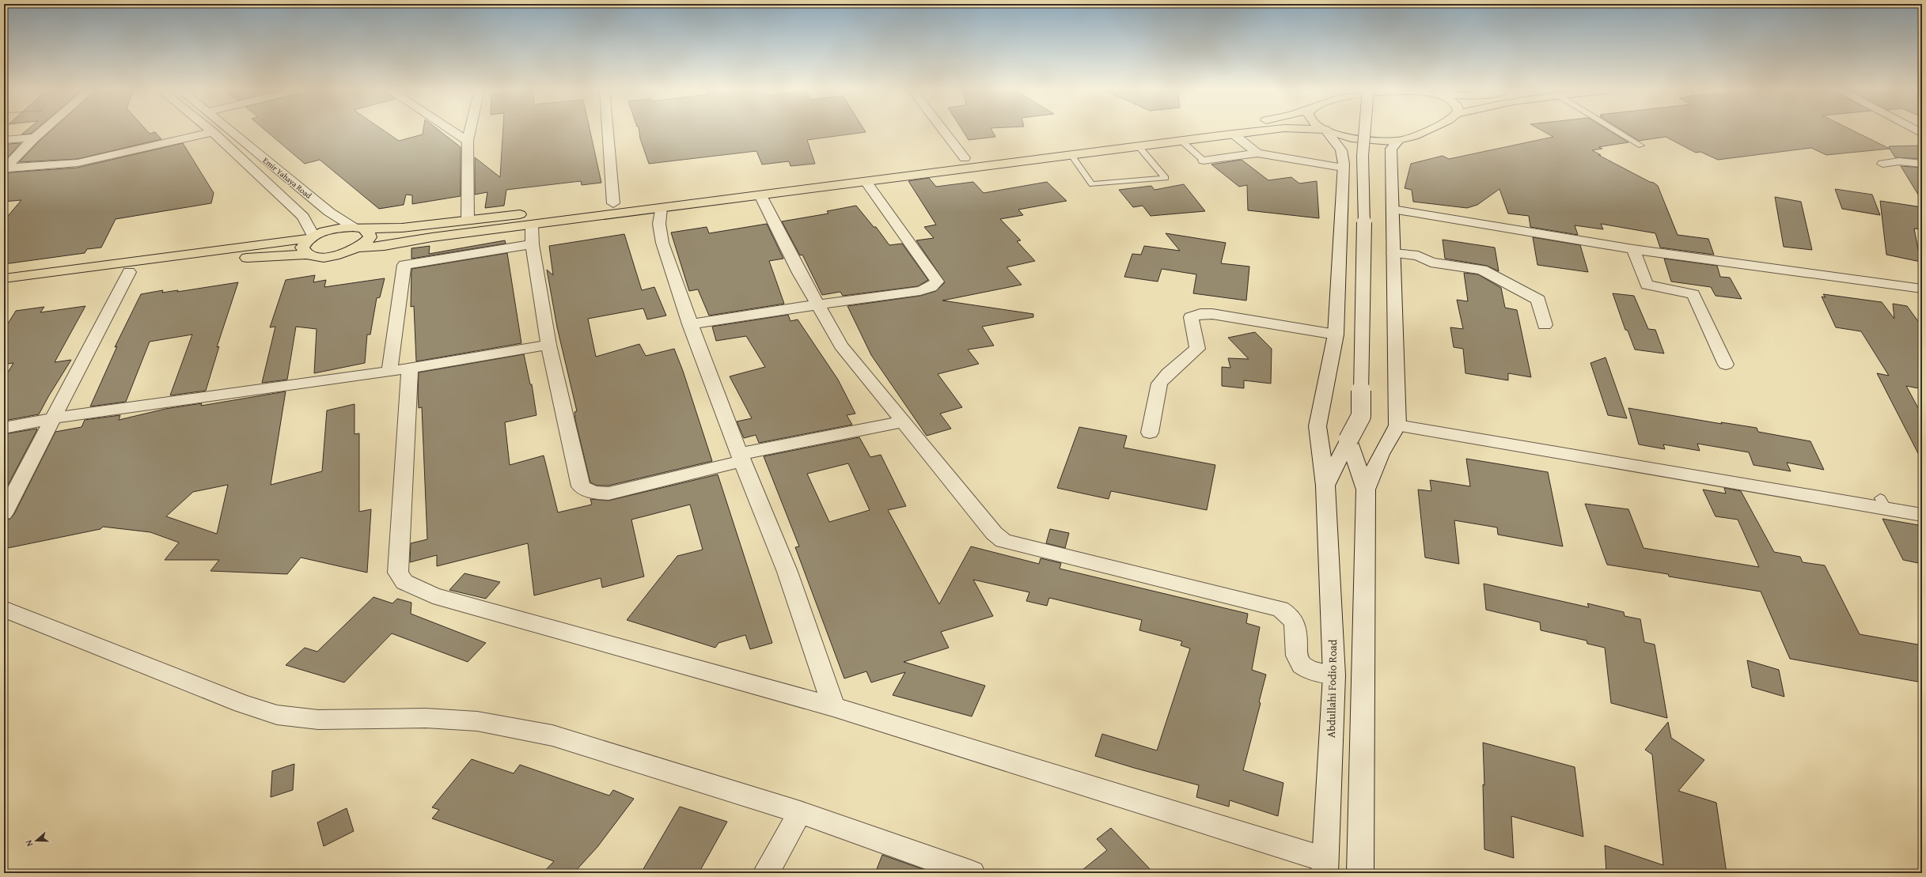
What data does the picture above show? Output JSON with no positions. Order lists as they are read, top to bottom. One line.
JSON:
{"streets":{"street":["Emir Yahaya Road","Abdullahi Fodio Road"]},"north":"left"}
